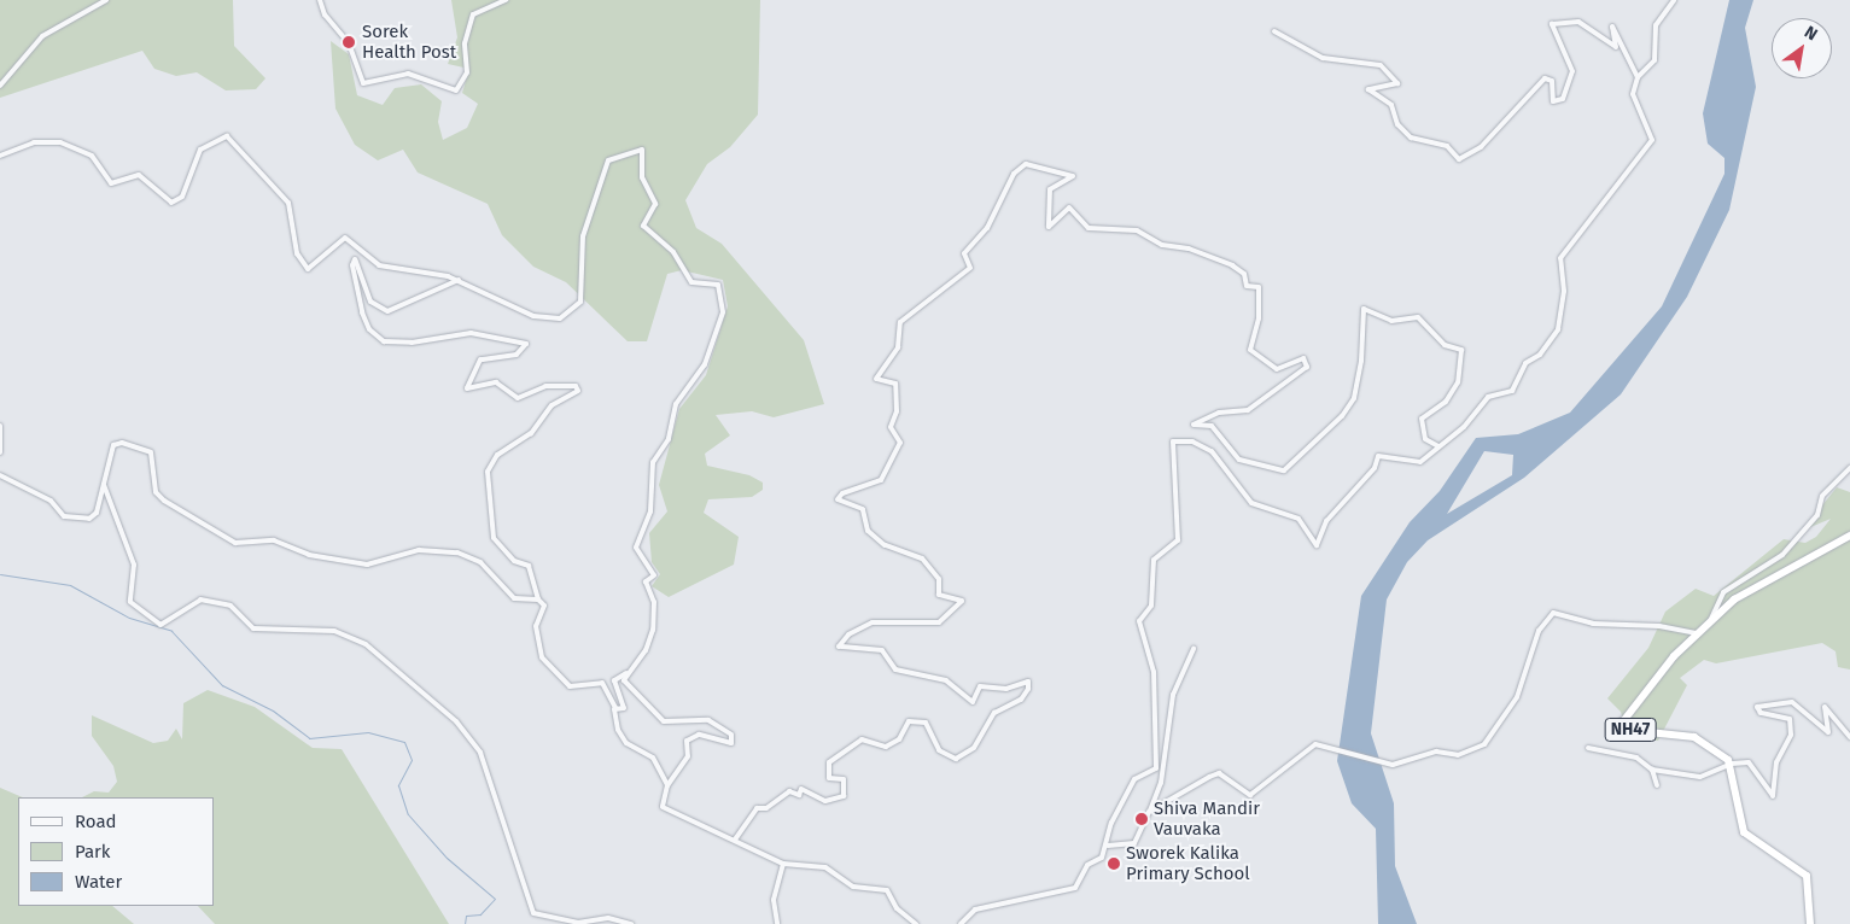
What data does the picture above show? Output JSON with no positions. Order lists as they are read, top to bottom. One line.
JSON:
{"streets":{"highway":["NH47"]},"places":["Sorek Health Post","Shiva Mandir Vauvaka","Sworek Kalika Primary School"],"legend":["Road","Park","Water"],"north":"top right"}
